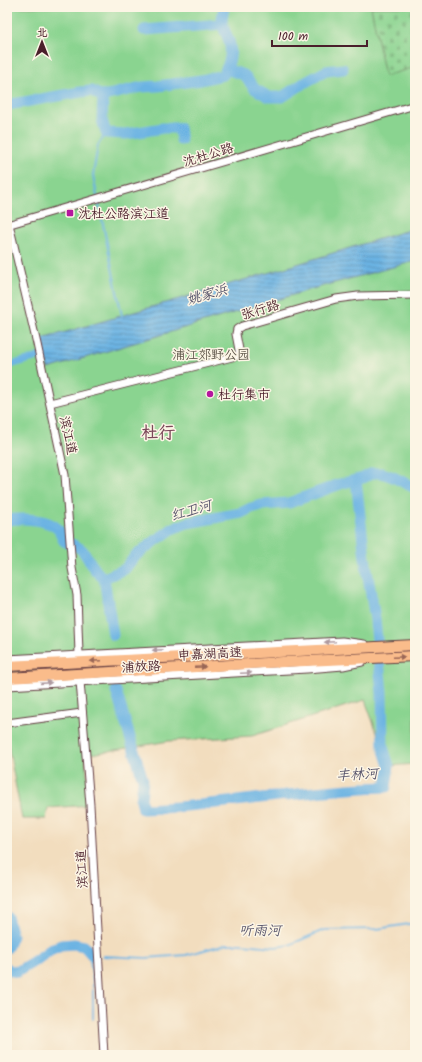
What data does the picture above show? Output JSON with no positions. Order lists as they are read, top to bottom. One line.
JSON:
{"streets":{"highway":["申嘉湖高速"],"street":["沈杜公路","张行路","滨江道","浦放路"]},"crossings":[["沈杜公路","滨江道"],["张行路","滨江道"],["滨江道","浦放路"]],"districts":["杜行"],"water":["姚家浜","红卫河","丰林河","听雨河"],"parks":["浦江郊野公园"],"places":{"transit":["沈杜公路滨江道"],"other":["杜行集市"]},"scale_bar":"100 m","north":"top"}
